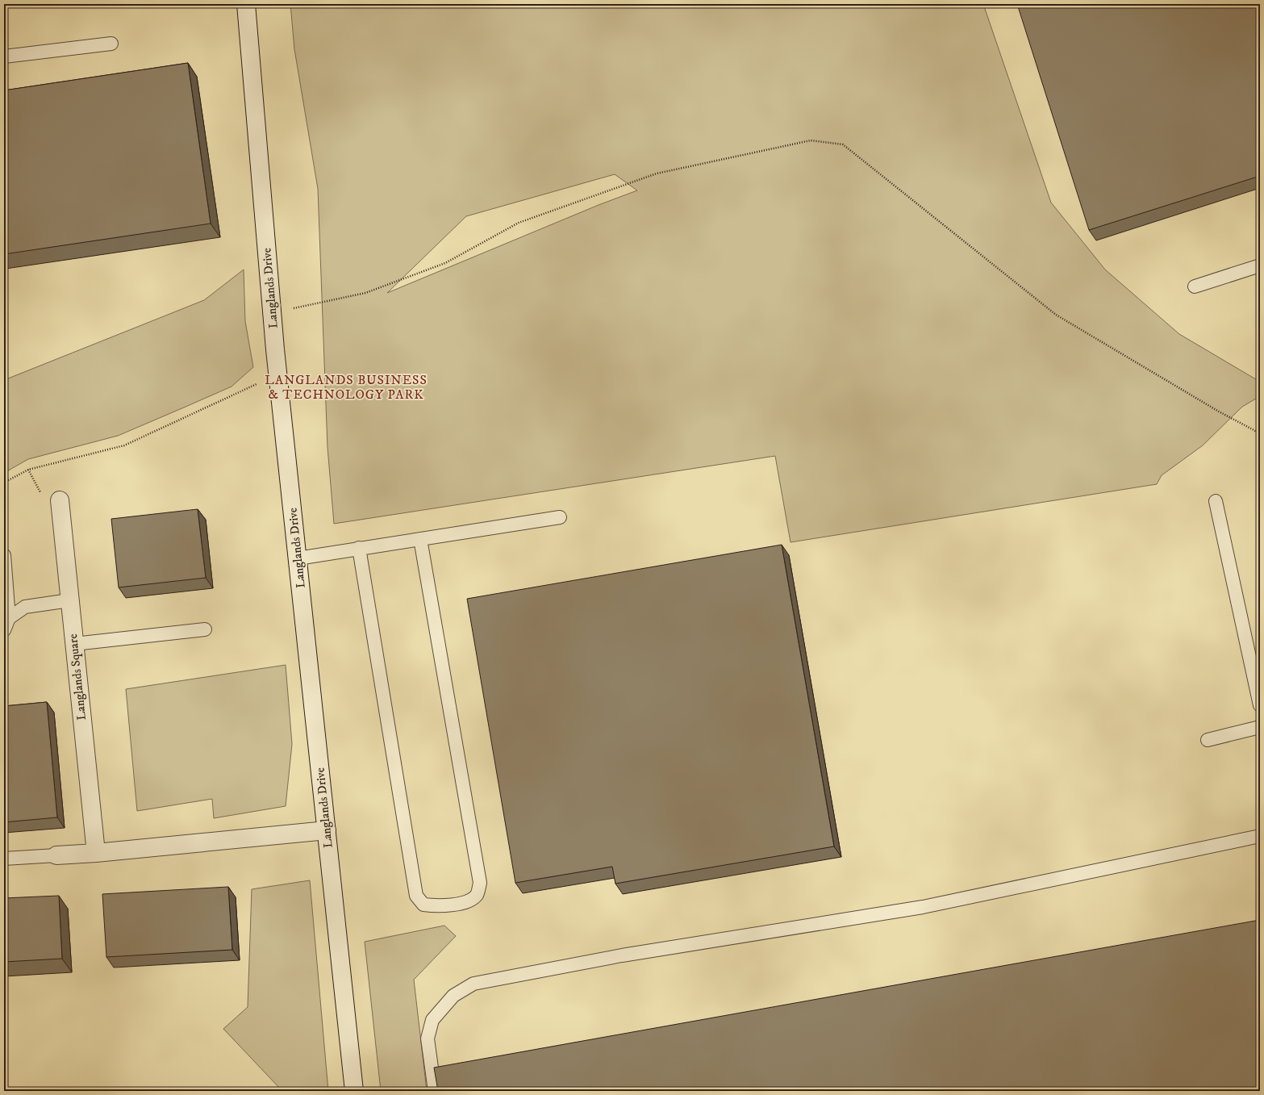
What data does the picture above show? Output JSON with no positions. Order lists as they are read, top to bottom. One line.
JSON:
{"streets":{"street":["Langlands Drive","Langlands Square"]},"districts":["LANGLANDS BUSINESS & TECHNOLOGY PARK"]}
